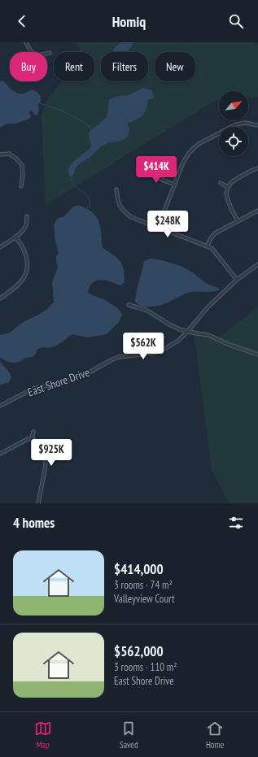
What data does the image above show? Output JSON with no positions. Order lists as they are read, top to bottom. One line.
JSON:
{"streets":{"street":["East Shore Drive"]},"north":"top right","page":{"header":"Homiq","chip":["Buy","Rent","Filters","New"],"price":["$414K","$248K","$562K","$925K"],"heading":"4 homes","list":[{"name":"$414,000","note":"3 rooms · 74 m² · Valleyview Court"},{"name":"$562,000","note":"3 rooms · 110 m² · East Shore Drive"}],"tabs":["Map","Saved","Home"]}}
